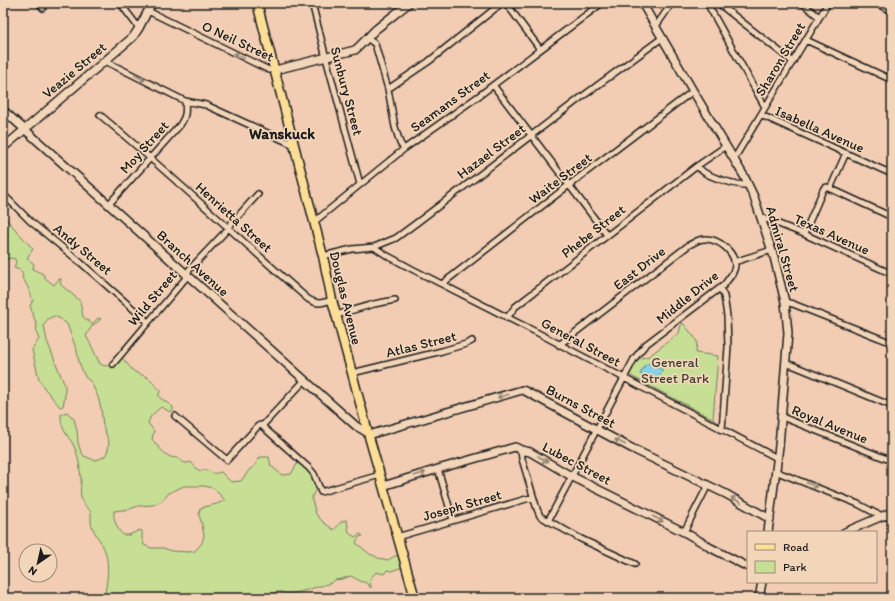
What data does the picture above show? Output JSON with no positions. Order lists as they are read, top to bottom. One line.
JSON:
{"streets":{"main road":["Douglas Avenue"],"street":["O Neil Street","Sharon Street","Veazie Street","Sunbury Street","Seamans Street","Isabella Avenue","Moy Street","Hazael Street","Waite Street","Henrietta Street","Phebe Street","Texas Avenue","Andy Street","Admiral Street","Branch Avenue","East Drive","Middle Drive","Wild Street","General Street","Atlas Street","Burns Street","Royal Avenue","Lubec Street","Joseph Street"]},"crossings":[["O Neil Street","Veazie Street"],["O Neil Street","Douglas Avenue"],["Sharon Street","Isabella Avenue"],["Sharon Street","Admiral Street"],["Veazie Street","Branch Avenue"],["Sunbury Street","Seamans Street"],["Seamans Street","Douglas Avenue"],["Moy Street","Henrietta Street"],["Moy Street","Branch Avenue"],["Hazael Street","Admiral Street"],["Hazael Street","Douglas Avenue"],["Hazael Street","General Street"],["Waite Street","Admiral Street"],["Waite Street","General Street"],["Henrietta Street","Wild Street"],["Henrietta Street","Douglas Avenue"],["Phebe Street","Admiral Street"],["Phebe Street","General Street"],["Texas Avenue","Admiral Street"],["Andy Street","Wild Street"],["Admiral Street","Middle Drive"],["Admiral Street","General Street"],["Admiral Street","Burns Street"],["Admiral Street","Royal Avenue"],["Branch Avenue","Wild Street"],["Branch Avenue","Douglas Avenue"],["Branch Avenue","Burns Street"],["East Drive","Middle Drive"],["East Drive","General Street"],["Middle Drive","General Street"],["Middle Drive","Burns Street"],["Middle Drive","Lubec Street"],["Douglas Avenue","Atlas Street"],["Douglas Avenue","Burns Street"],["Douglas Avenue","Lubec Street"],["Douglas Avenue","Joseph Street"]],"one_way":["O Neil Street","Burns Street"],"districts":["Wanskuck"],"parks":["General Street Park"],"legend":["Road","Park"],"north":"bottom left"}
